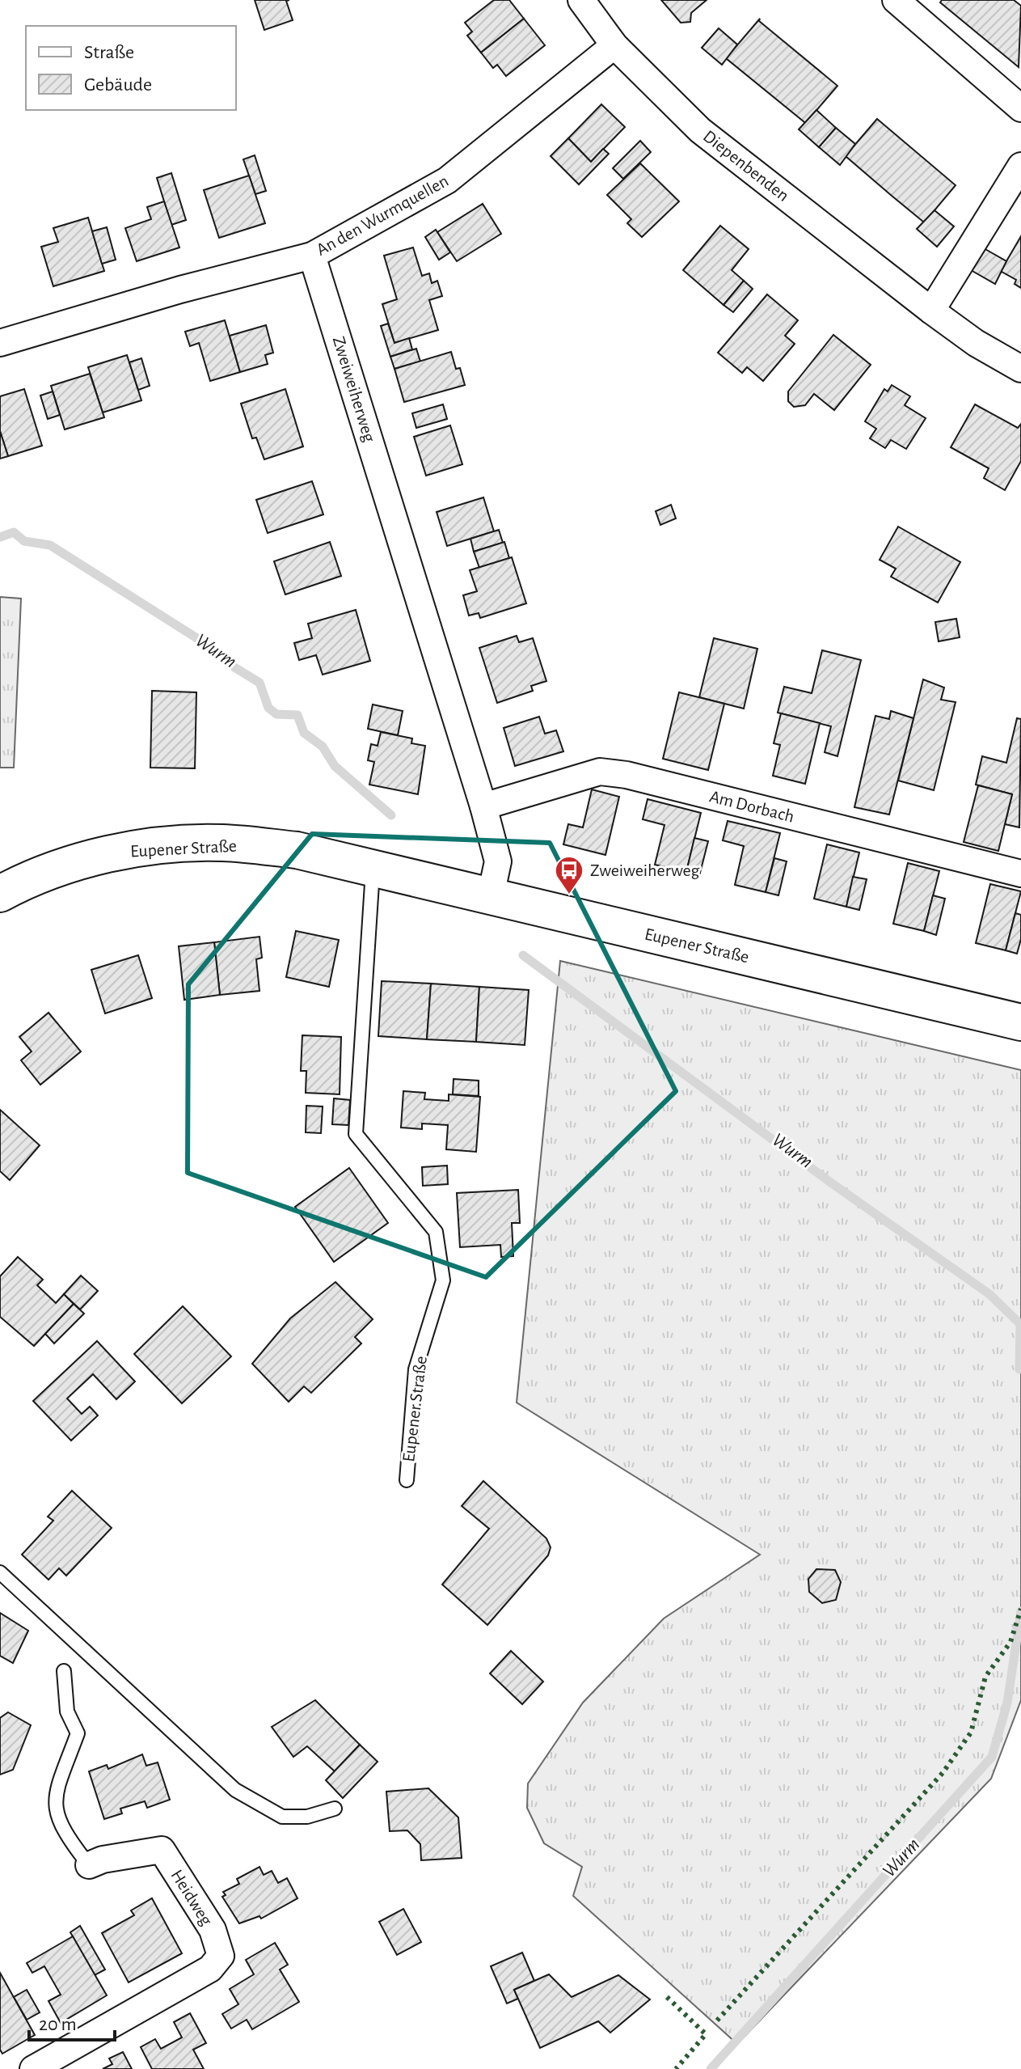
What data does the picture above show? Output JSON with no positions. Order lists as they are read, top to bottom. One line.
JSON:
{"streets":{"main road":["Eupener Straße"],"street":["Diepenbenden","An den Wurmquellen","Zweiweiherweg","Am Dorbach","Heidweg"]},"crossings":[["Diepenbenden","An den Wurmquellen"],["An den Wurmquellen","Zweiweiherweg"],["Zweiweiherweg","Am Dorbach"],["Zweiweiherweg","Eupener Straße"]],"water":["Wurm"],"places":{"bus stop":["Zweiweiherweg"]},"legend":["Straße","Gebäude"],"scale_bar":"20 m"}
